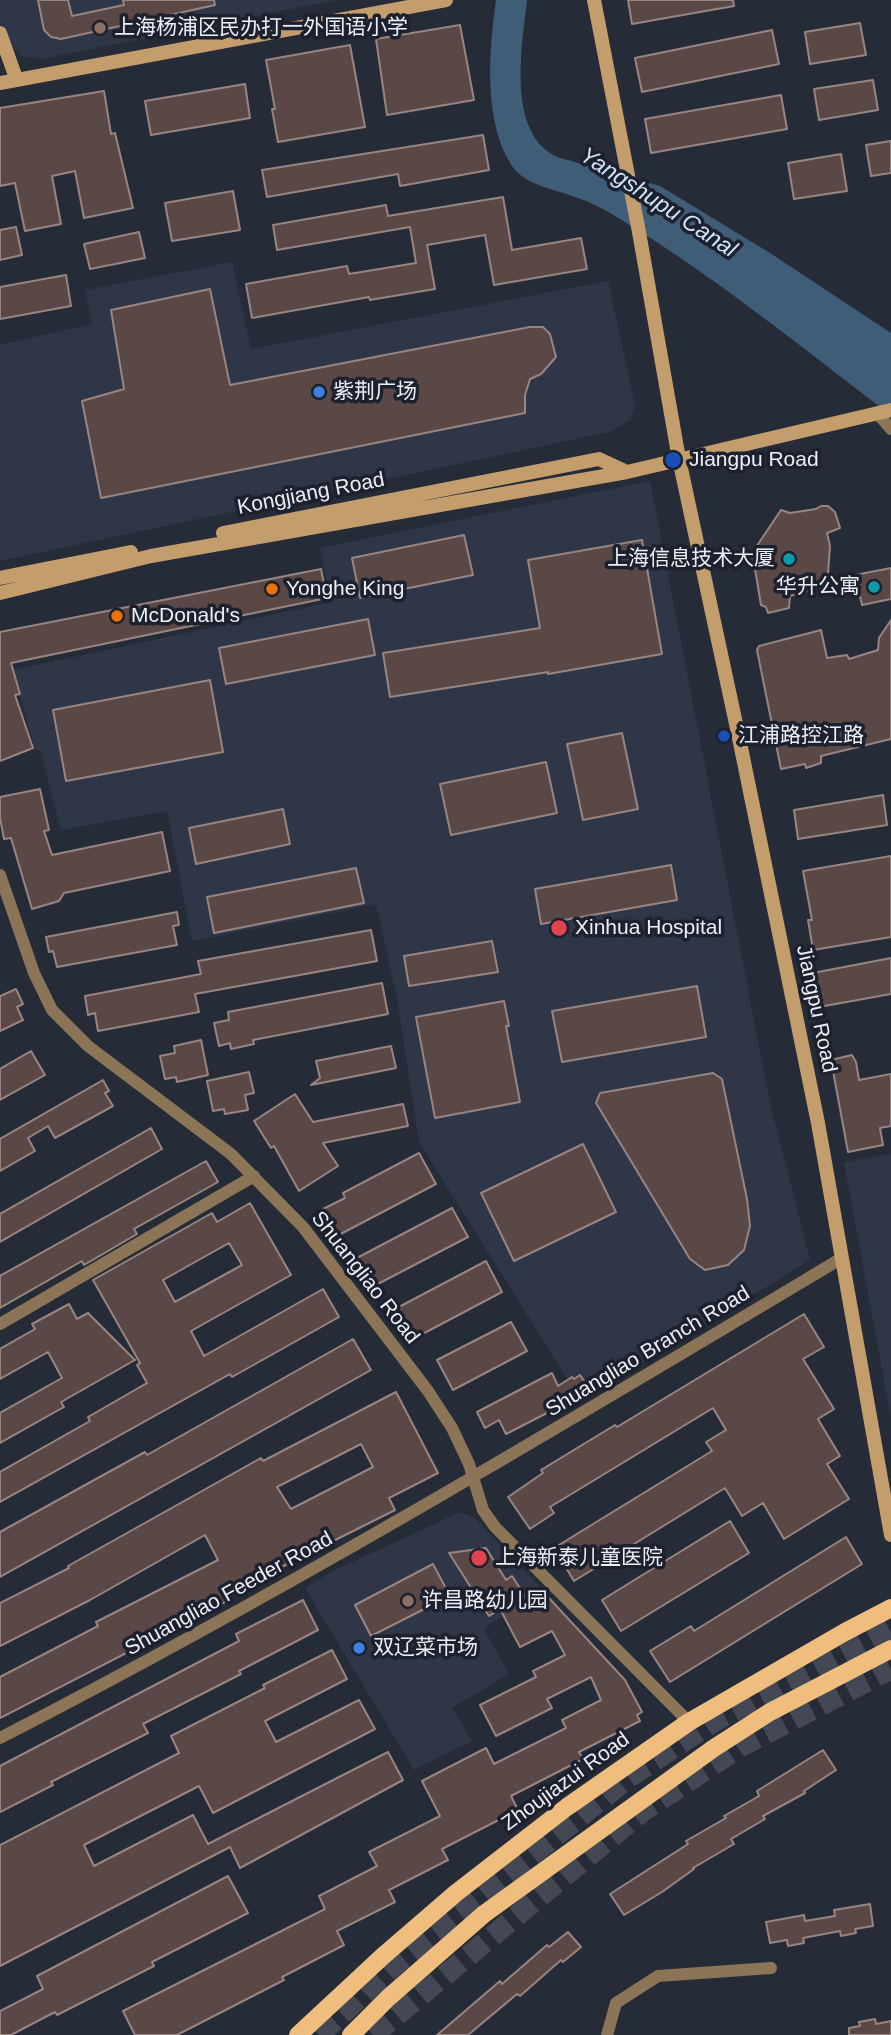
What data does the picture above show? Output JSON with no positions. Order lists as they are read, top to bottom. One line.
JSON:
{"streets":{"main road":["Kongjiang Road","Jiangpu Road","Zhoujiazui Road"],"street":["Shuangliao Road","Shuangliao Branch Road","Shuangliao Feeder Road"]},"crossings":[["Kongjiang Road","Jiangpu Road"],["Jiangpu Road","Shuangliao Branch Road"],["Shuangliao Road","Shuangliao Branch Road"],["Shuangliao Road","Shuangliao Feeder Road"],["Shuangliao Road","Zhoujiazui Road"],["Shuangliao Branch Road","Shuangliao Feeder Road"]],"water":["Yangshupu Canal"],"places":["‌上海杨浦区民办打一外国语小学","紫荆广场","Jiangpu Road","上海信息技术大厦","华升公寓","Yonghe King","McDonald's","江浦路控江路","Xinhua Hospital","上海新泰儿童医院","许昌路幼儿园","双辽菜市场"]}
